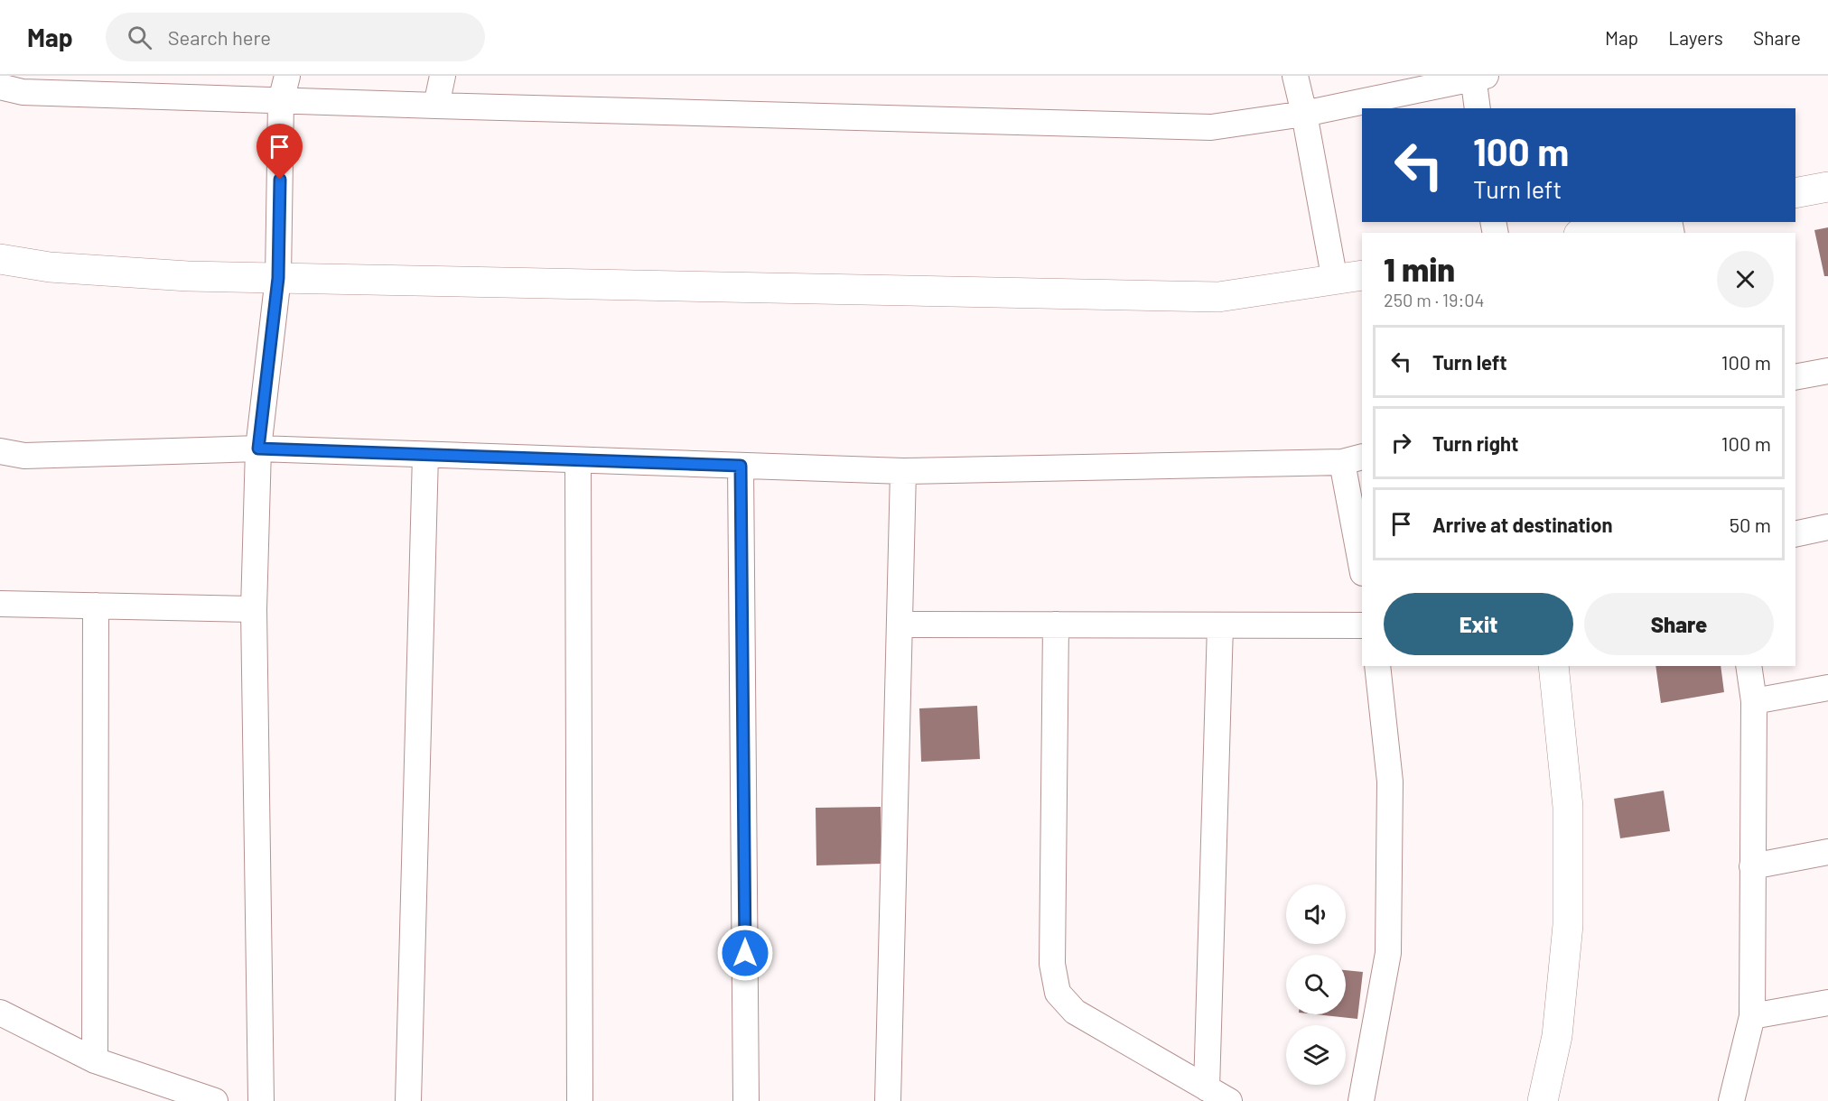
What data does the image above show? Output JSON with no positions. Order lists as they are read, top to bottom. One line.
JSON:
{"page":{"header":"Map","search":"Search here","nav":["Map","Layers","Share"],"turn":["100 m","Turn left"],"heading":["1 min","250 m · 19:04"],"list":[{"name":"Turn left","value":"100 m"},{"name":"Turn right","value":"100 m"},{"name":"Arrive at destination","value":"50 m"}],"buttons":["Exit","Share"]}}
